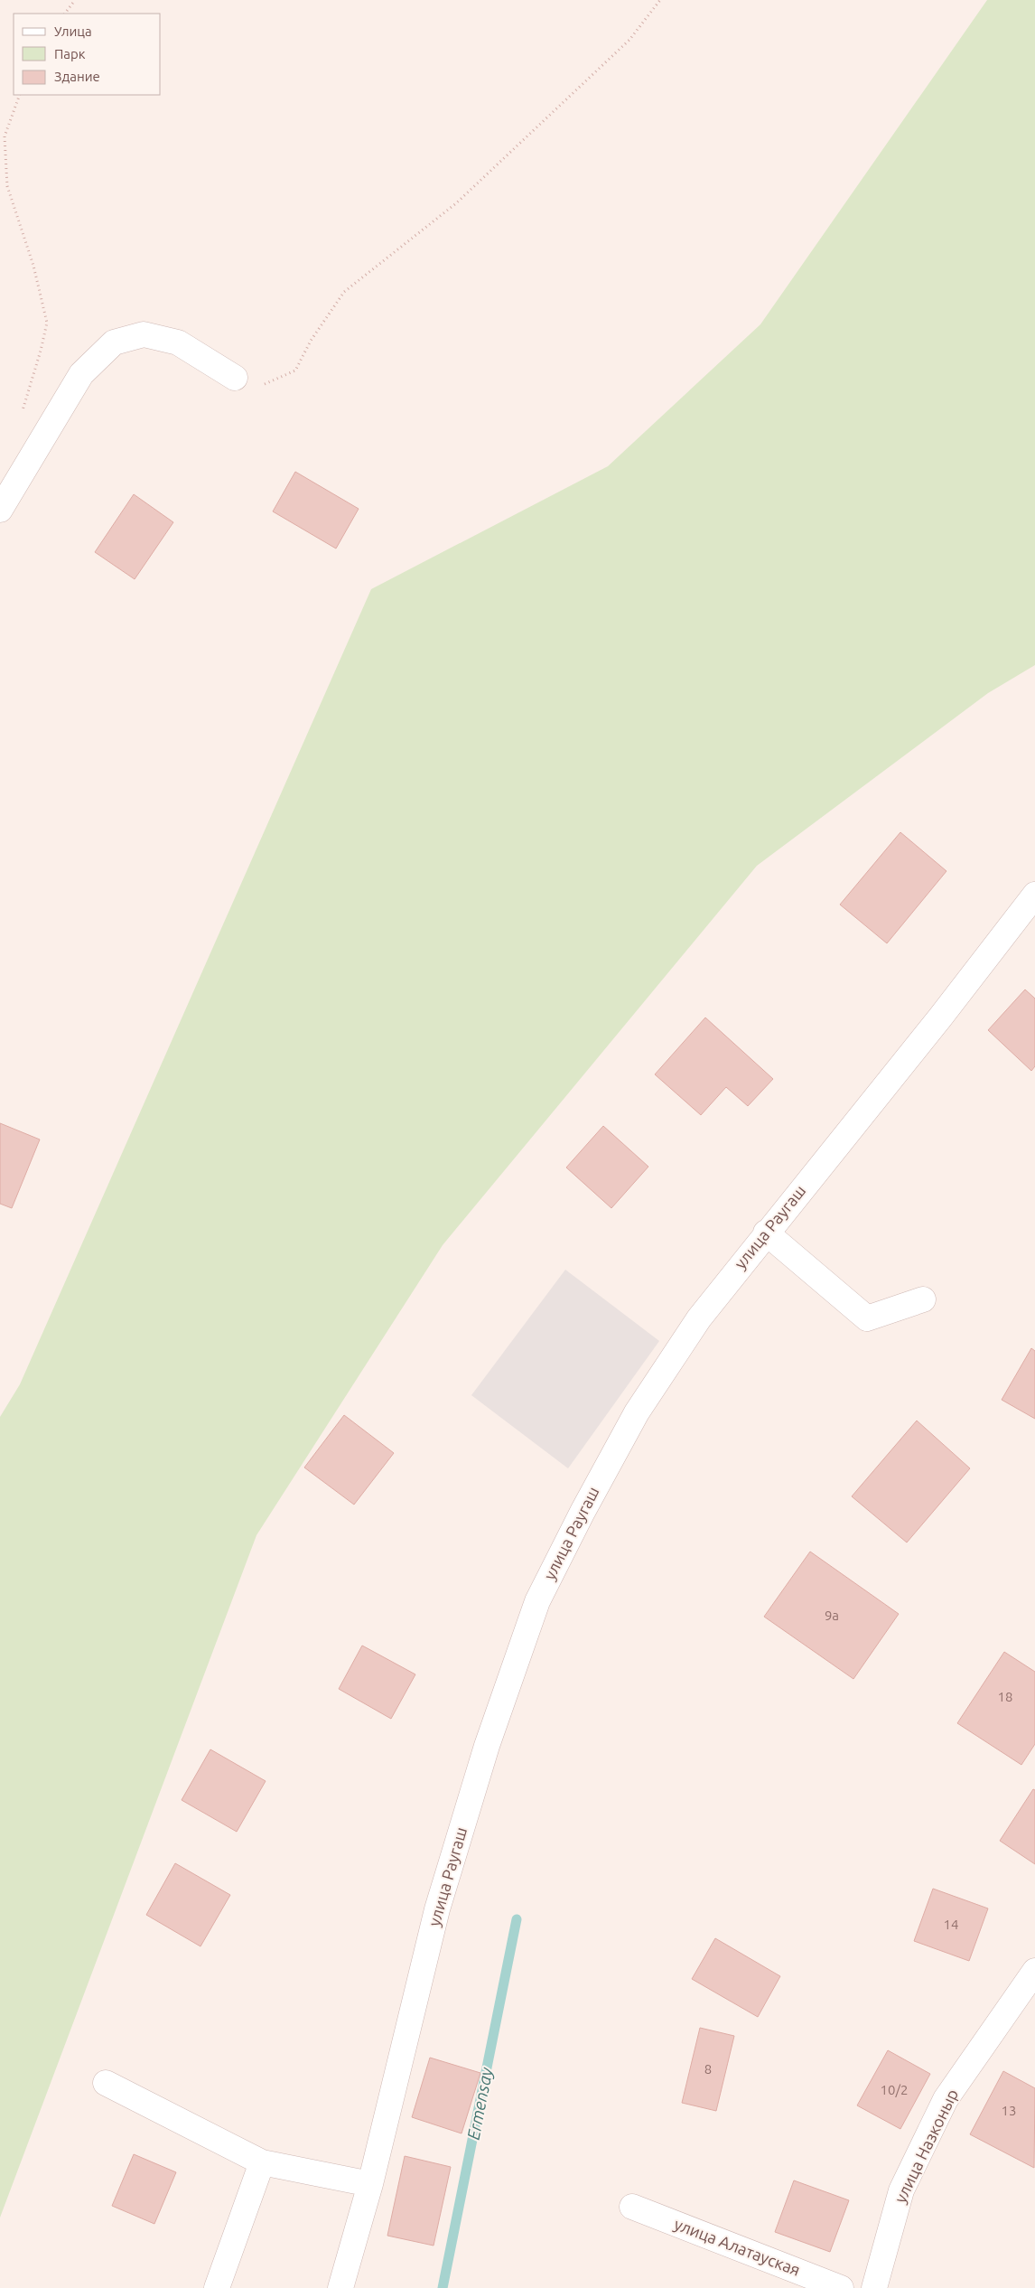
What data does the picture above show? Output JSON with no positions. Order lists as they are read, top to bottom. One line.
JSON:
{"streets":{"street":["улица Раугаш","улица Назконыр","улица Алатауская"]},"water":["Ermensay"],"house_numbers":["9а","18","14","8","10/2","13"],"legend":["Улица","Парк","Здание"]}
